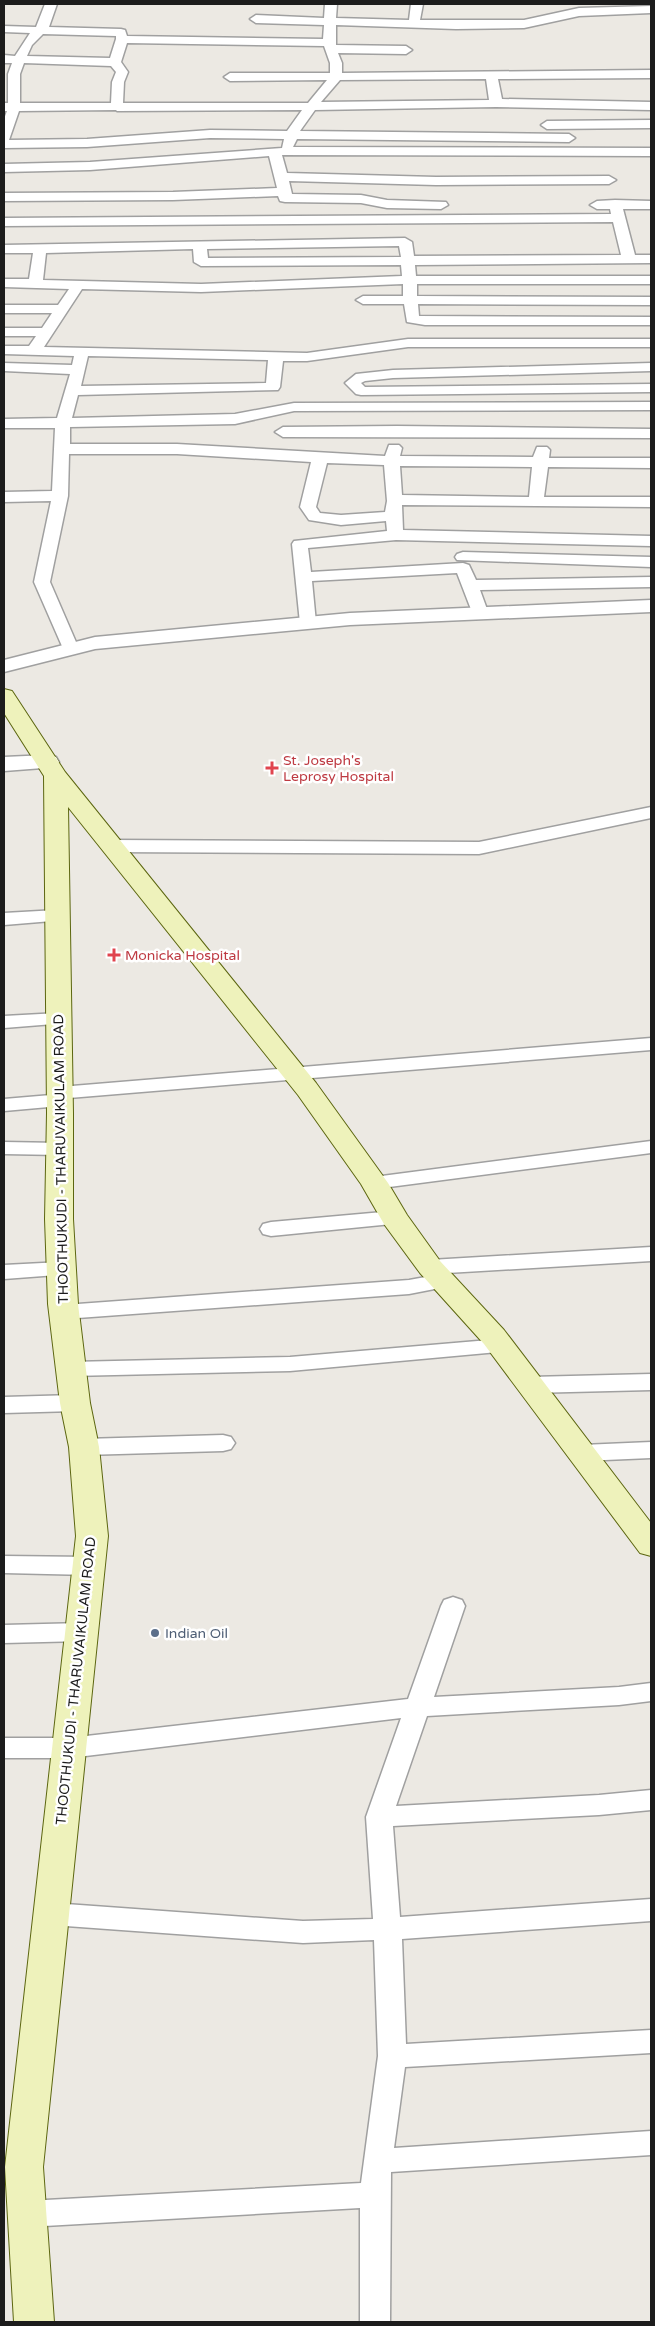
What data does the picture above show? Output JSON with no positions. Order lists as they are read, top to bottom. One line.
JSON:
{"streets":{"main road":["THOOTHUKUDI - THARUVAIKULAM ROAD"]},"places":{"health":["St. Joseph's Leprosy Hospital","Monicka Hospital"],"other":["Indian Oil"]}}
